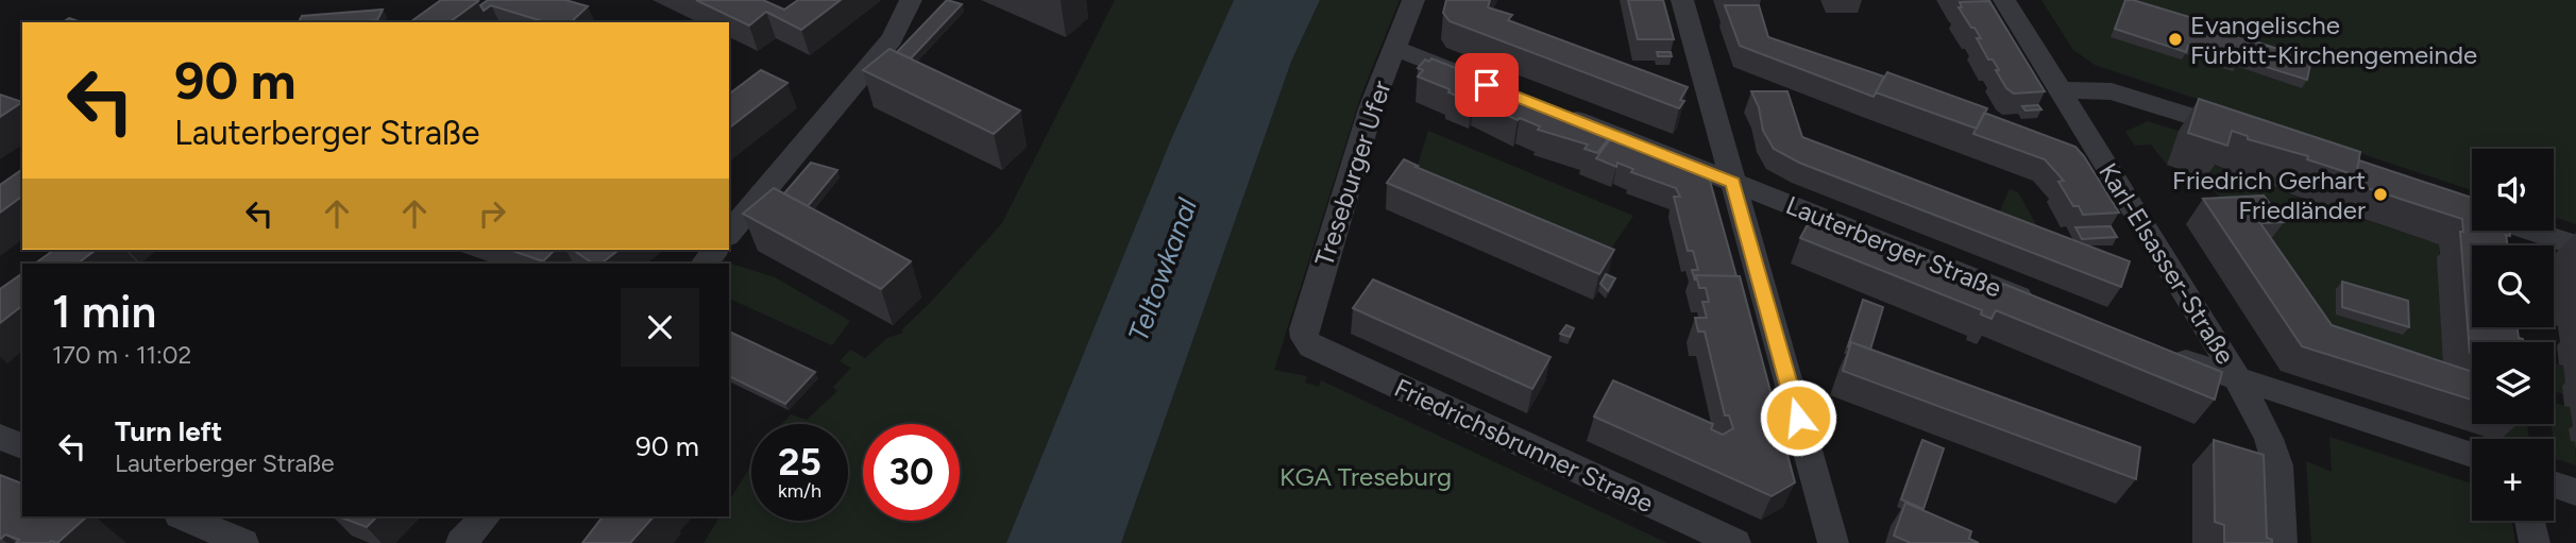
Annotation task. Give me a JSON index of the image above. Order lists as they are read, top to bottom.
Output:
{
  "streets": {
    "street": [
      "Treseburger Ufer",
      "Lauterberger Straße",
      "Karl-Elsasser-Straße",
      "Friedrichsbrunner Straße"
    ]
  },
  "crossings": [
    ["Treseburger Ufer", "Friedrichsbrunner Straße"]
  ],
  "water": ["Teltowkanal"],
  "parks": ["KGA Treseburg"],
  "places": ["Evangelische Fürbitt-Kirchengemeinde", "Friedrich Gerhart Friedländer"],
  "page": {
    "turn": ["90 m", "Lauterberger Straße"],
    "map_buttons": "+",
    "heading": ["1 min", "170 m · 11:02"],
    "list": [
      {
        "name": "Turn left",
        "note": "Lauterberger Straße",
        "value": "90 m"
      }
    ],
    "speed": "25 km/h",
    "limit": "30"
  }
}
